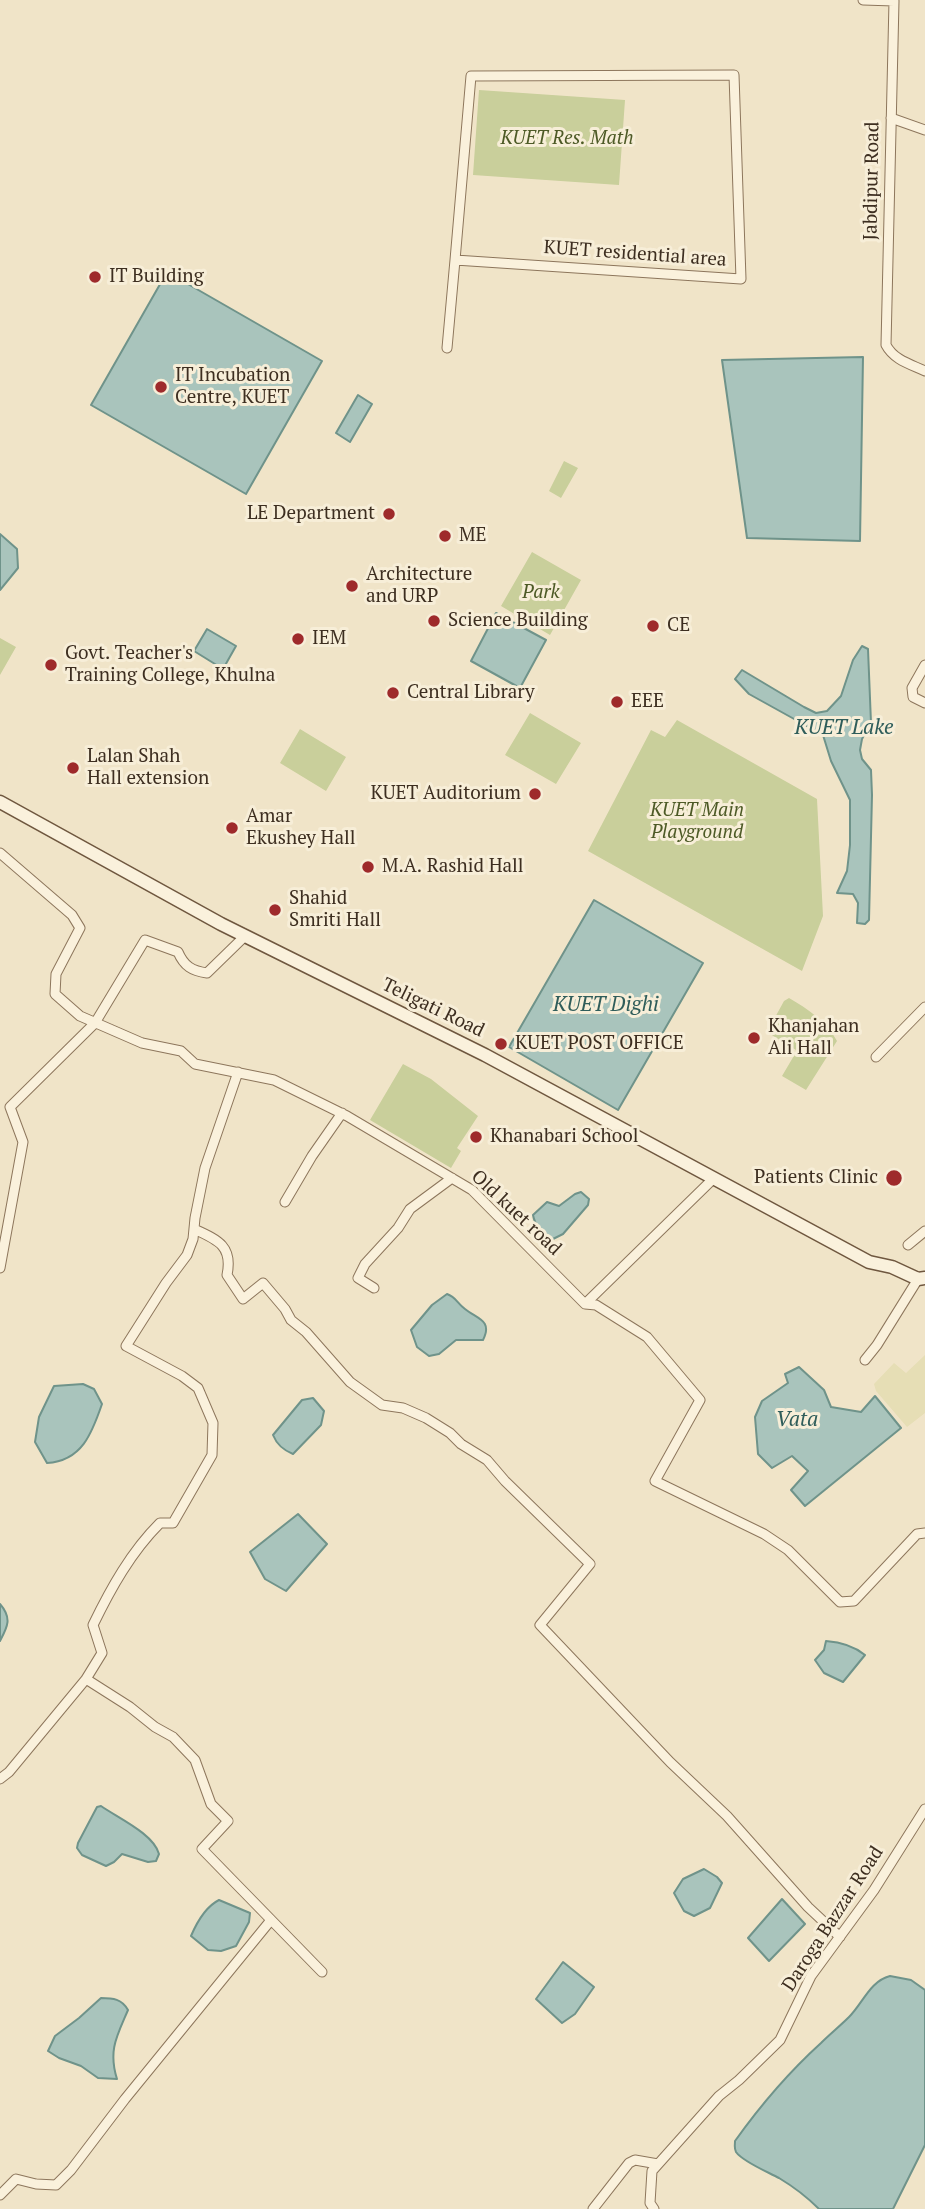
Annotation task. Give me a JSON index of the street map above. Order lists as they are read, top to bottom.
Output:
{
  "streets": {
    "main road": ["Teligati Road"],
    "street": [
      "Jabdipur Road",
      "KUET residential area",
      "Old kuet road",
      "Daroga Bazzar Road"
    ]
  },
  "water": ["KUET Lake", "KUET Dighi", "Vata"],
  "parks": ["KUET Res. Math", "Park", "KUET Main Playground"],
  "places": [
    "IT Building",
    "IT Incubation Centre, KUET",
    "LE Department",
    "ME",
    "Architecture and URP",
    "Science Building",
    "CE",
    "IEM",
    "Govt. Teacher's Training College, Khulna",
    "Central Library",
    "EEE",
    "Lalan Shah Hall extension",
    "KUET Auditorium",
    "Amar Ekushey Hall",
    "M.A. Rashid Hall",
    "Shahid Smriti Hall",
    "Khanjahan Ali Hall",
    "KUET POST OFFICE",
    "Khanabari School",
    "Patients Clinic"
  ]
}
